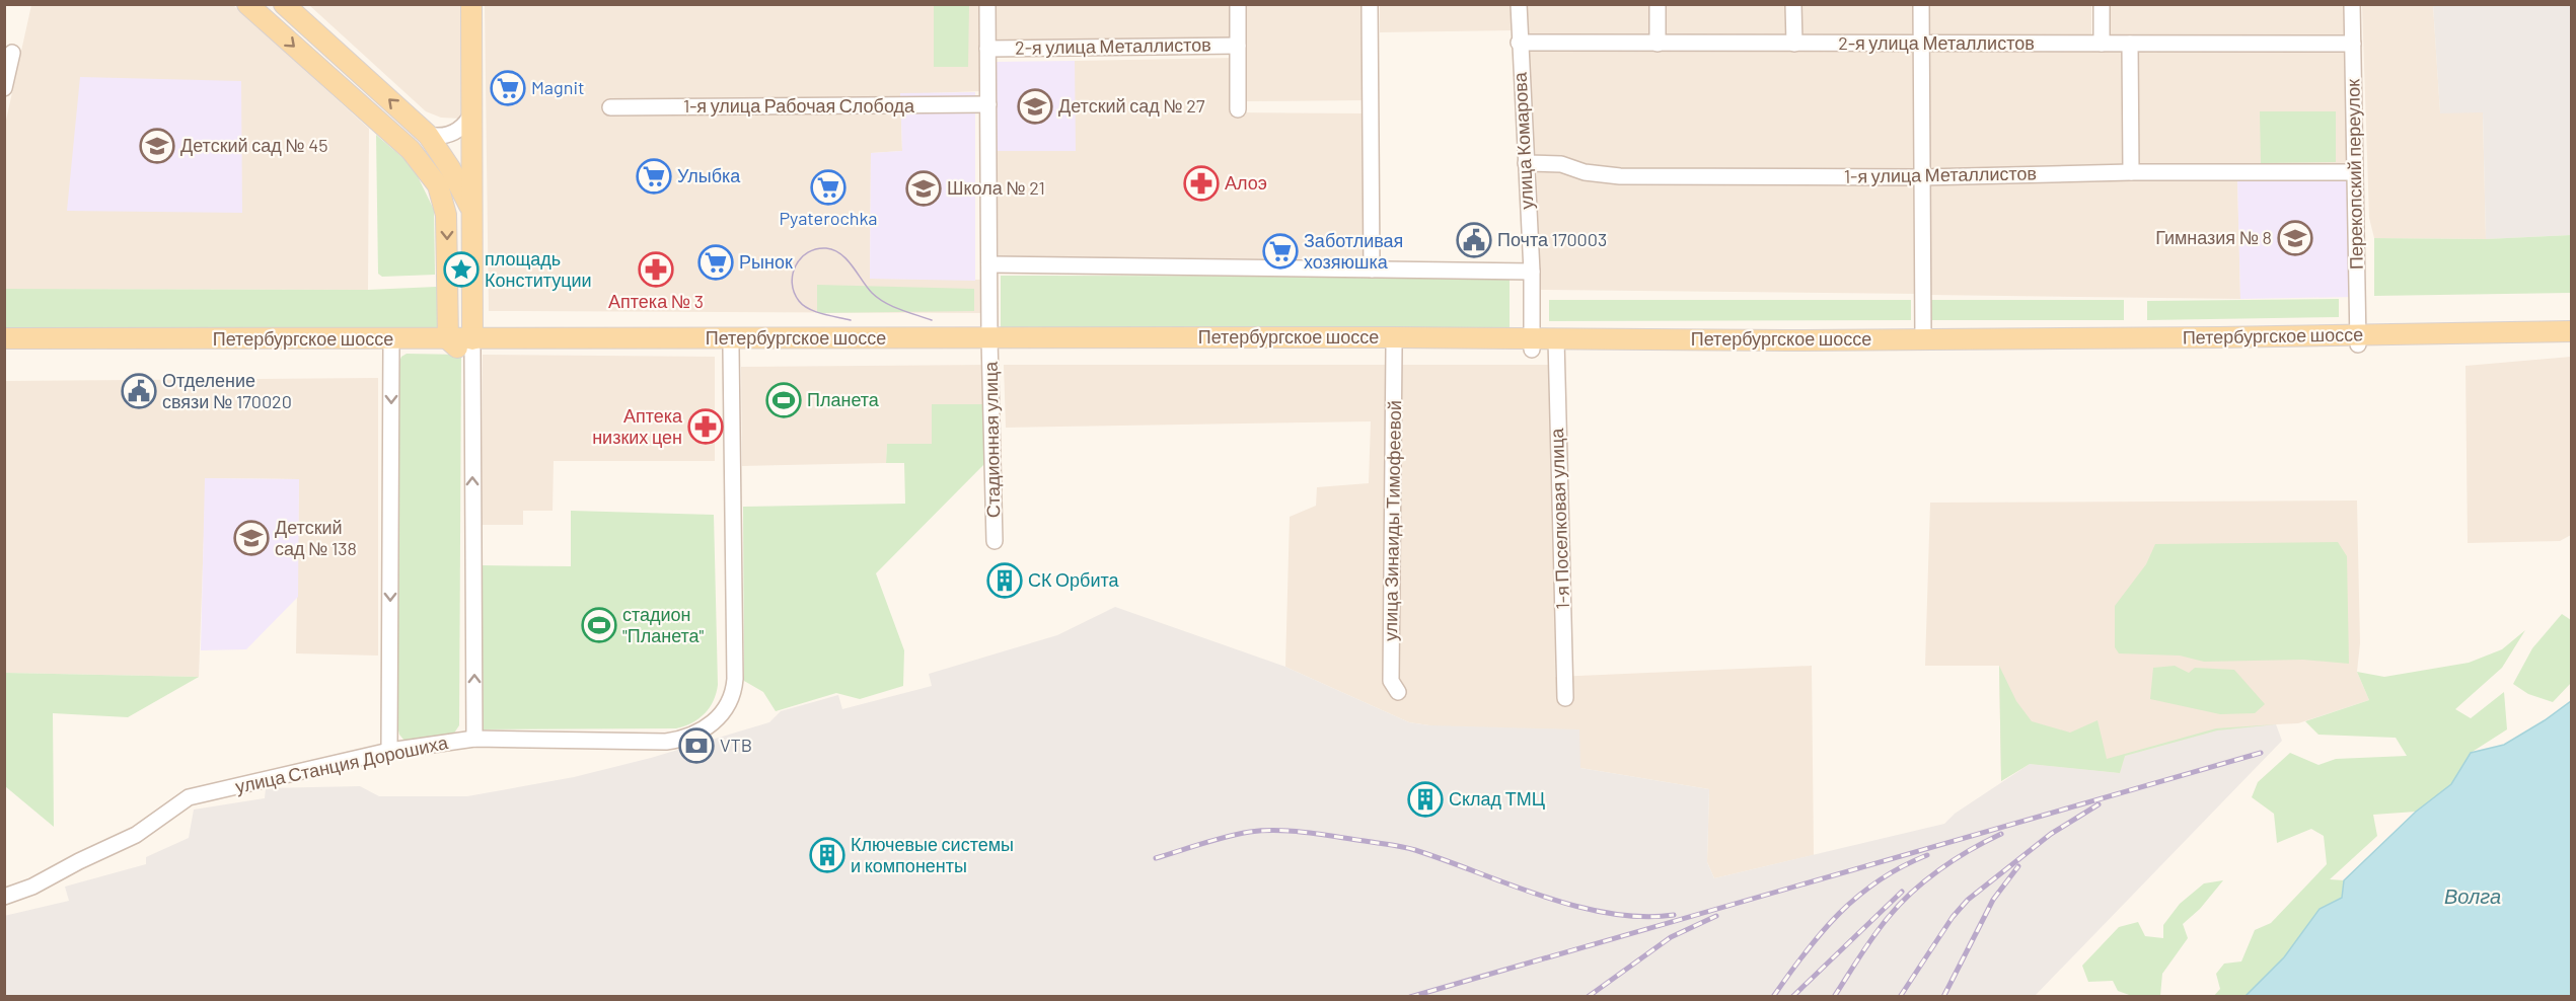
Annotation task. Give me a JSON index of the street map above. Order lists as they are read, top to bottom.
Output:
{
  "streets": {
    "main road": ["Петербургское шоссе"],
    "street": [
      "2-я улица Металлистов",
      "1-я улица Рабочая Слобода",
      "улица Комарова",
      "Перекопский переулок",
      "1-я улица Металлистов",
      "Стадионная улица",
      "1-я Поселковая улица",
      "улица Зинаиды Тимофеевой",
      "улица Станция Дорошиха"
    ]
  },
  "crossings": [
    ["2-я улица Металлистов", "улица Комарова"],
    ["2-я улица Металлистов", "Перекопский переулок"],
    ["2-я улица Металлистов", "Стадионная улица"],
    ["1-я улица Рабочая Слобода", "Стадионная улица"],
    ["улица Комарова", "1-я улица Металлистов"],
    ["улица Комарова", "Петербургское шоссе"],
    ["Перекопский переулок", "1-я улица Металлистов"],
    ["Перекопский переулок", "Петербургское шоссе"],
    ["Петербургское шоссе", "Стадионная улица"],
    ["Петербургское шоссе", "1-я Поселковая улица"],
    ["Петербургское шоссе", "улица Зинаиды Тимофеевой"],
    ["Петербургское шоссе", "улица Станция Дорошиха"]
  ],
  "water": ["Волга"],
  "places": {
    "supermarket": [
      "Magnit",
      "Улыбка",
      "Pyaterochka",
      "Заботливая хозяюшка",
      "Рынок"
    ],
    "school or university": [
      "Детский сад № 27",
      "Детский сад № 45",
      "Школа № 21",
      "Гимназия № 8",
      "Детский сад № 138"
    ],
    "pharmacy": ["Алоэ", "Аптека № 3", "Аптека низких цен"],
    "public building": ["Почта 170003", "Отделение связи № 170020"],
    "place": ["площадь Конституции"],
    "sports": ["Планета", "стадион \"Планета\""],
    "building": ["СК Орбита", "Склад ТМЦ", "Ключевые системы и компоненты"],
    "bank": ["VTB"]
  }
}
